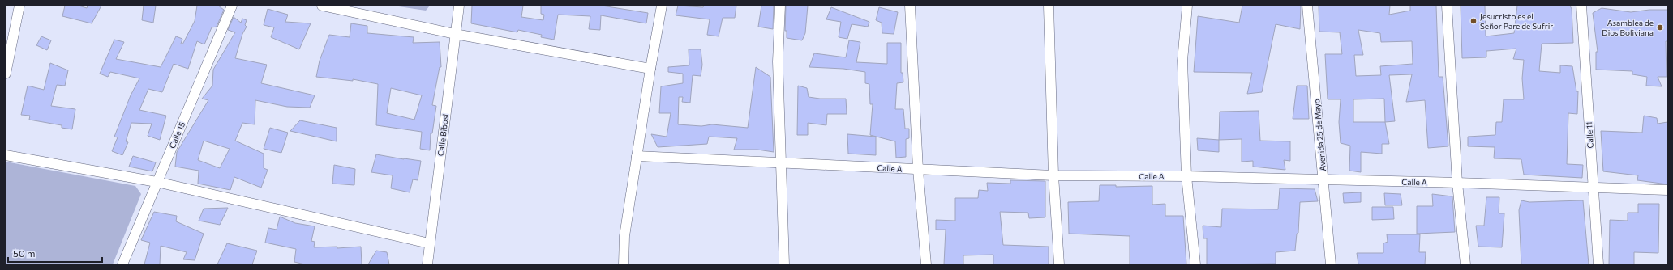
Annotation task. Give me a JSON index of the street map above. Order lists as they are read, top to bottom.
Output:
{
  "streets": {
    "street": [
      "Calle 15",
      "Calle Bibosi",
      "Avenida 25 de Mayo",
      "Calle 11",
      "Calle A"
    ]
  },
  "crossings": [
    ["Avenida 25 de Mayo", "Calle A"],
    ["Calle 11", "Calle A"]
  ],
  "places": ["Jesucristo es el Señor Pare de Sufrir", "Asamblea de Dios Boliviana"],
  "scale_bar": "50 m"
}
